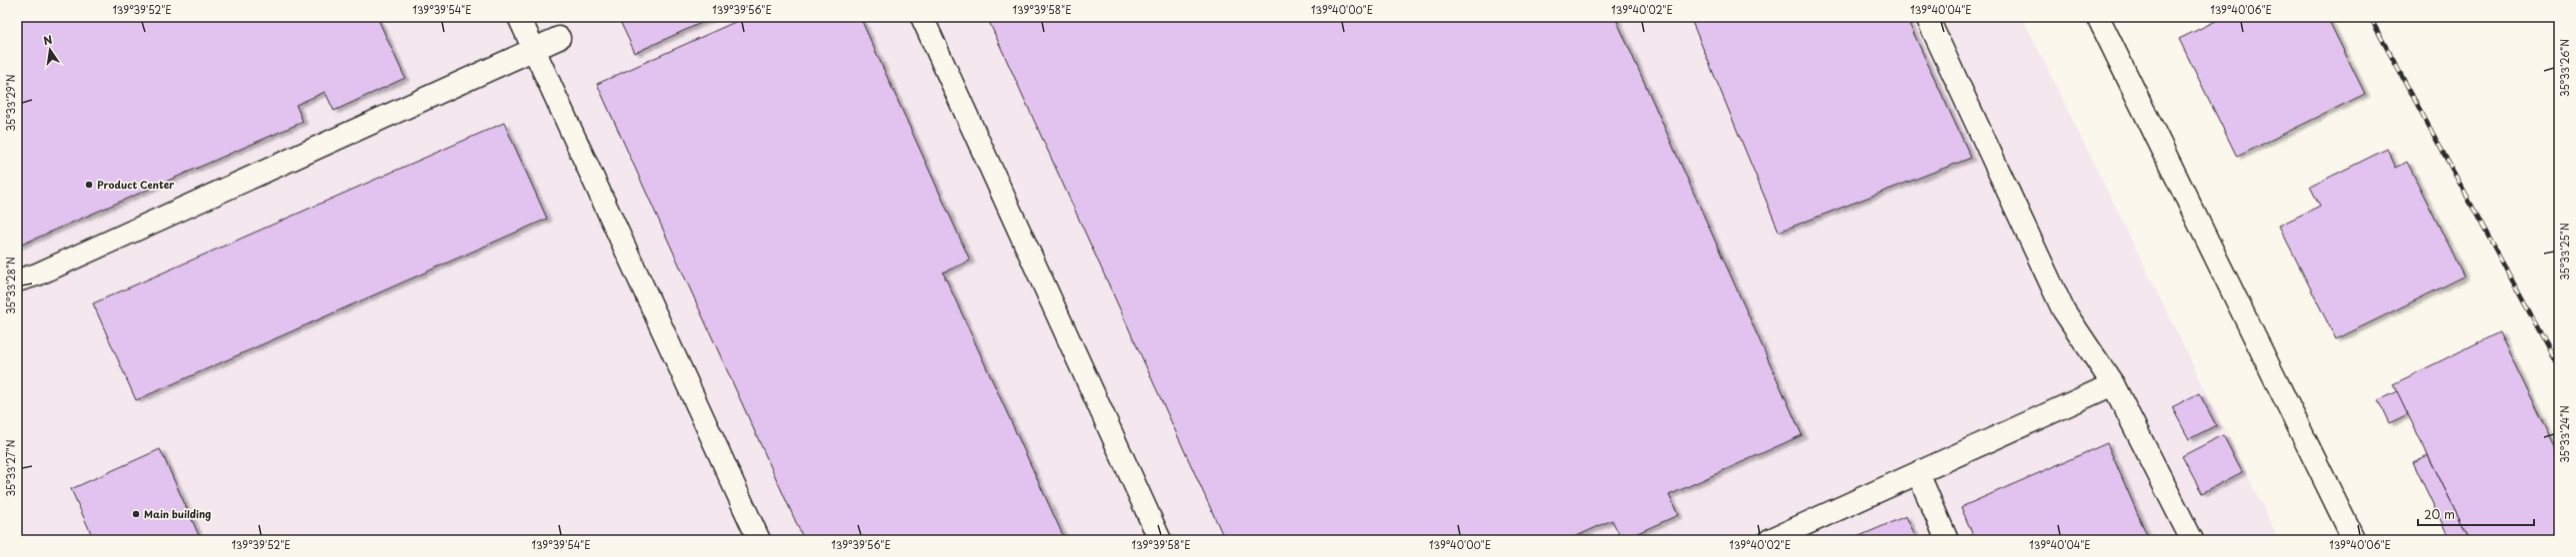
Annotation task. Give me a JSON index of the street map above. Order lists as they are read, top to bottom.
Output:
{
  "places": ["Product Center", "Main building"],
  "scale_bar": "20 m",
  "north": "top",
  "coordinates": [
    "139°39'52\"E",
    "139°39'54\"E",
    "139°39'56\"E",
    "139°39'58\"E",
    "139°40'00\"E",
    "139°40'02\"E",
    "139°40'04\"E",
    "139°40'06\"E",
    "35°33'26\"N",
    "35°33'29\"N",
    "35°33'25\"N",
    "35°33'28\"N",
    "35°33'24\"N",
    "35°33'27\"N"
  ]
}
